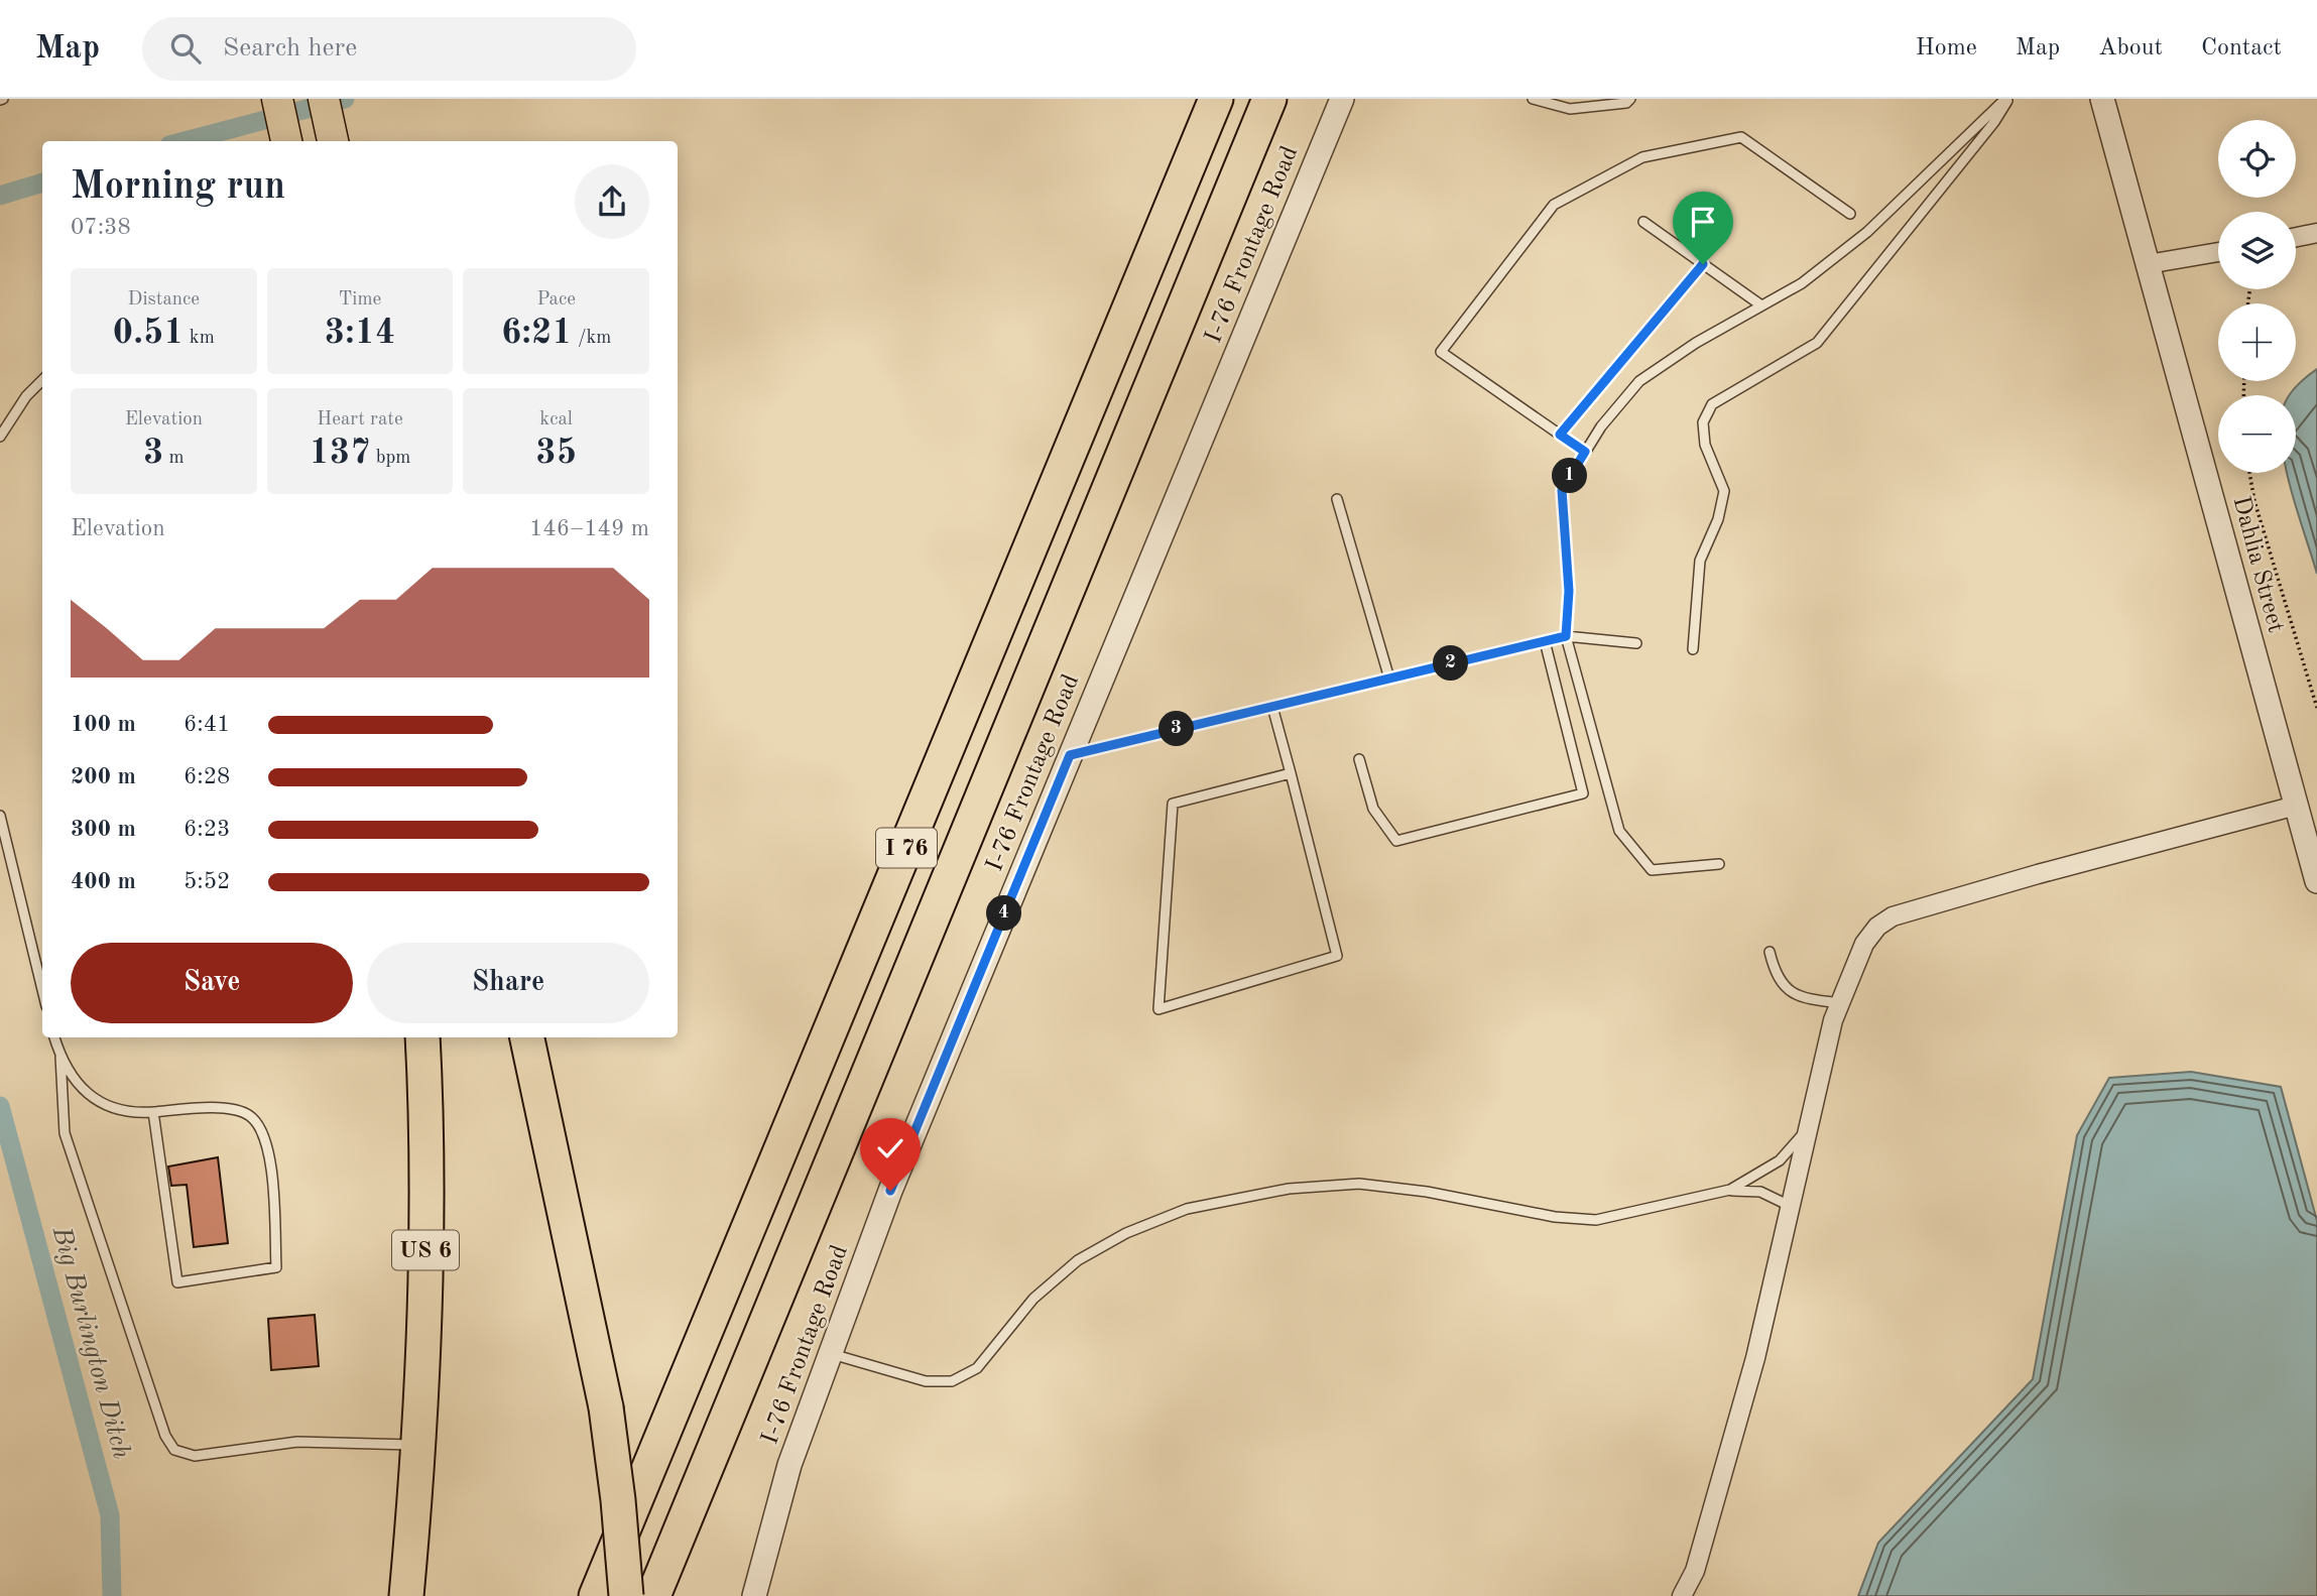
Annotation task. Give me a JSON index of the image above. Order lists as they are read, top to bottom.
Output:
{
  "streets": {
    "highway": ["I 76", "US 6"],
    "street": ["I-76 Frontage Road", "Dahlia Street"]
  },
  "water": ["Big Burlington Ditch"],
  "page": {
    "header": "Map",
    "search": "Search here",
    "nav": [
      "Home",
      "Map",
      "About",
      "Contact"
    ],
    "map_buttons": ["+", "−"],
    "heading": ["Morning run", "07:38"],
    "stats": [
      ["Distance", "0.51 km"],
      ["Time", "3:14"],
      ["Pace", "6:21 /km"],
      ["Elevation", "3 m"],
      ["Heart rate", "137 bpm"],
      ["kcal", "35"]
    ],
    "pins": [
      "1",
      "2",
      "3",
      "4"
    ],
    "chart": ["Elevation", "146–149 m"],
    "list": [
      {
        "name": "100 m",
        "note": "6:41"
      },
      {
        "name": "200 m",
        "note": "6:28"
      },
      {
        "name": "300 m",
        "note": "6:23"
      },
      {
        "name": "400 m",
        "note": "5:52"
      }
    ],
    "buttons": ["Save", "Share"]
  }
}
